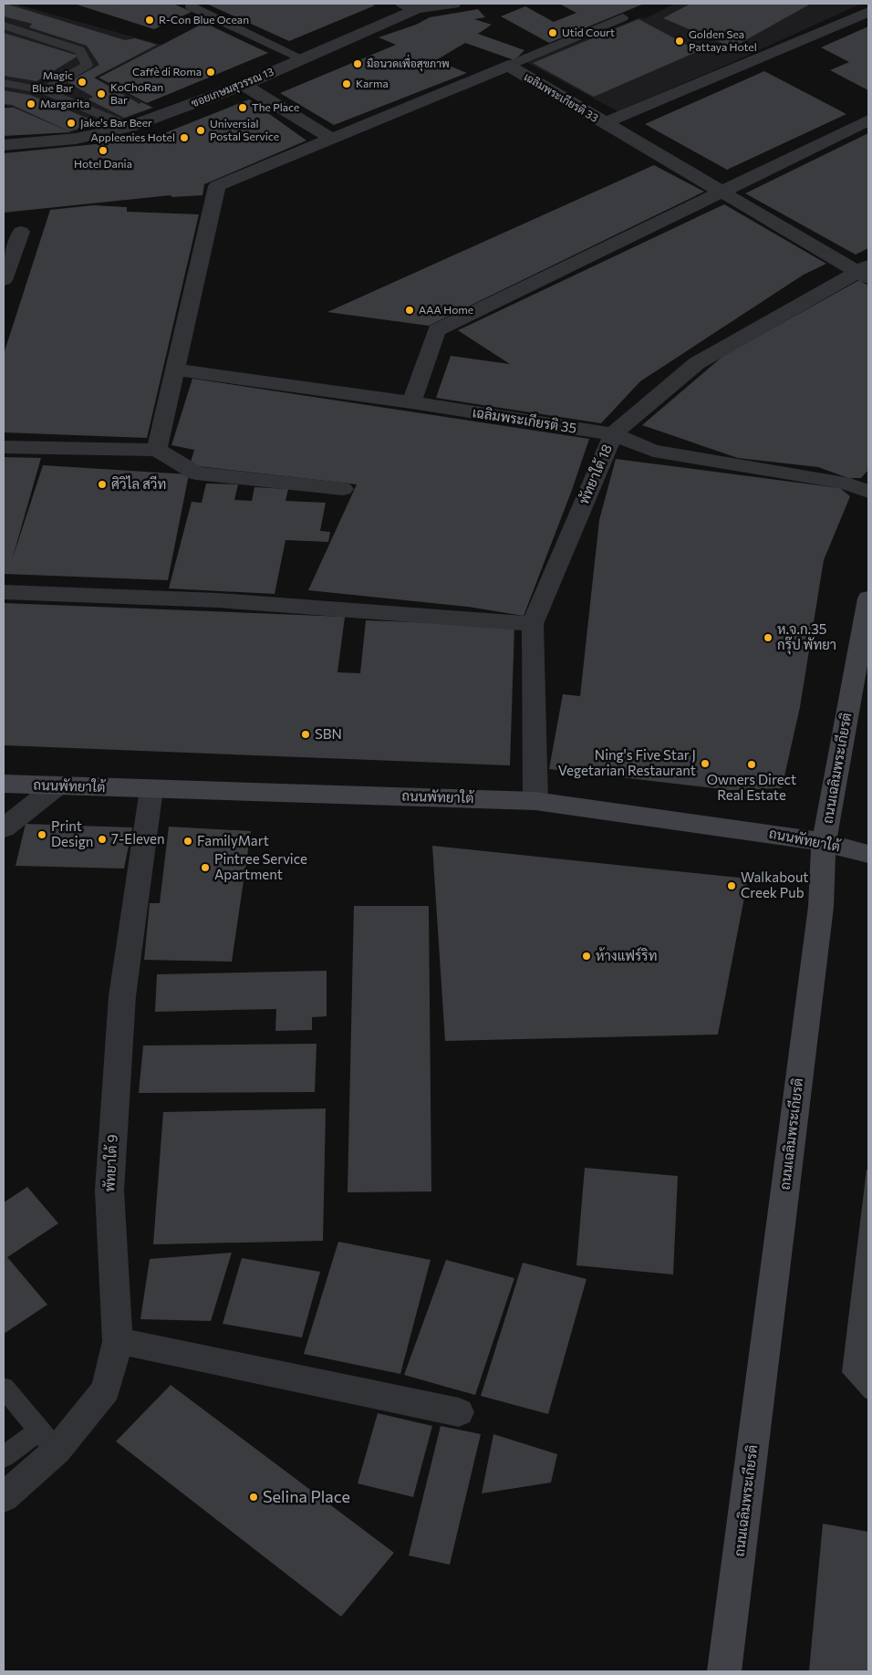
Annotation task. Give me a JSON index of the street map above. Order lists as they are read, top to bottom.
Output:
{
  "streets": {
    "main road": ["ถนนเฉลิมพระเกียรติ", "ถนนพัทยาใต้"],
    "street": [
      "ซอยเกษมสุวรรณ 13",
      "เฉลิมพระเกียรติ 33",
      "เฉลิมพระเกียรติ 35",
      "พัทยาใต้ 18",
      "พัทยาใต้ 9"
    ]
  },
  "crossings": [
    ["เฉลิมพระเกียรติ 33", "เฉลิมพระเกียรติ 35"],
    ["เฉลิมพระเกียรติ 33", "พัทยาใต้ 18"],
    ["เฉลิมพระเกียรติ 35", "พัทยาใต้ 18"],
    ["พัทยาใต้ 18", "ถนนพัทยาใต้"],
    ["ถนนเฉลิมพระเกียรติ", "ถนนพัทยาใต้"],
    ["ถนนพัทยาใต้", "พัทยาใต้ 9"]
  ],
  "places": [
    "R-Con Blue Ocean",
    "Utid Court",
    "Golden Sea Pattaya Hotel",
    "มือนวดเพื่อสุขภาพ",
    "Caffè di Roma",
    "Magic Blue Bar",
    "Karma",
    "KoChoRan Bar",
    "Margarita",
    "The Place",
    "Jake's Bar Beer",
    "Universial Postal Service",
    "Appleenies Hotel",
    "Hotel Dania",
    "AAA Home",
    "ศิวิไล สวีท",
    "ห.จ.ก.35 กรุ๊ป พัทยา",
    "SBN",
    "Ning's Five Star J Vegetarian Restaurant",
    "Owners Direct Real Estate",
    "Print Design",
    "7-Eleven",
    "FamilyMart",
    "Pintree Service Apartment",
    "Walkabout Creek Pub",
    "ห้างแฟร์ริท",
    "Selina Place"
  ]
}
